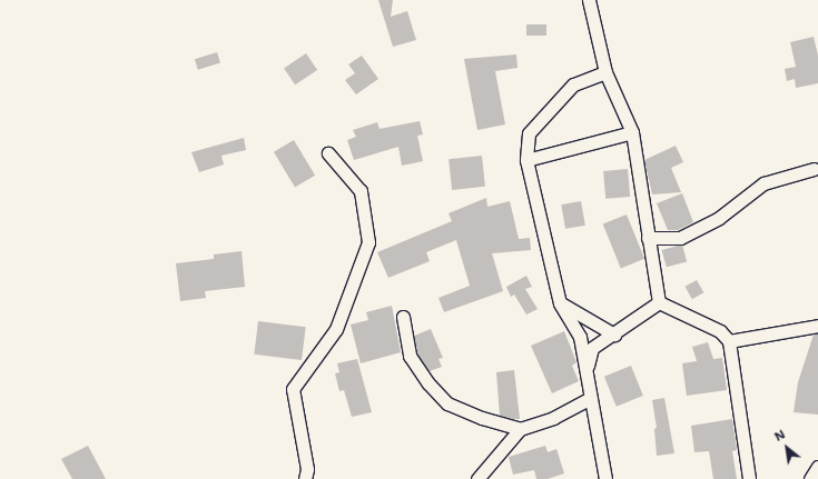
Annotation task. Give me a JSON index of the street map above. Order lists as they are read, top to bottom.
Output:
{
  "north": "top left"
}
